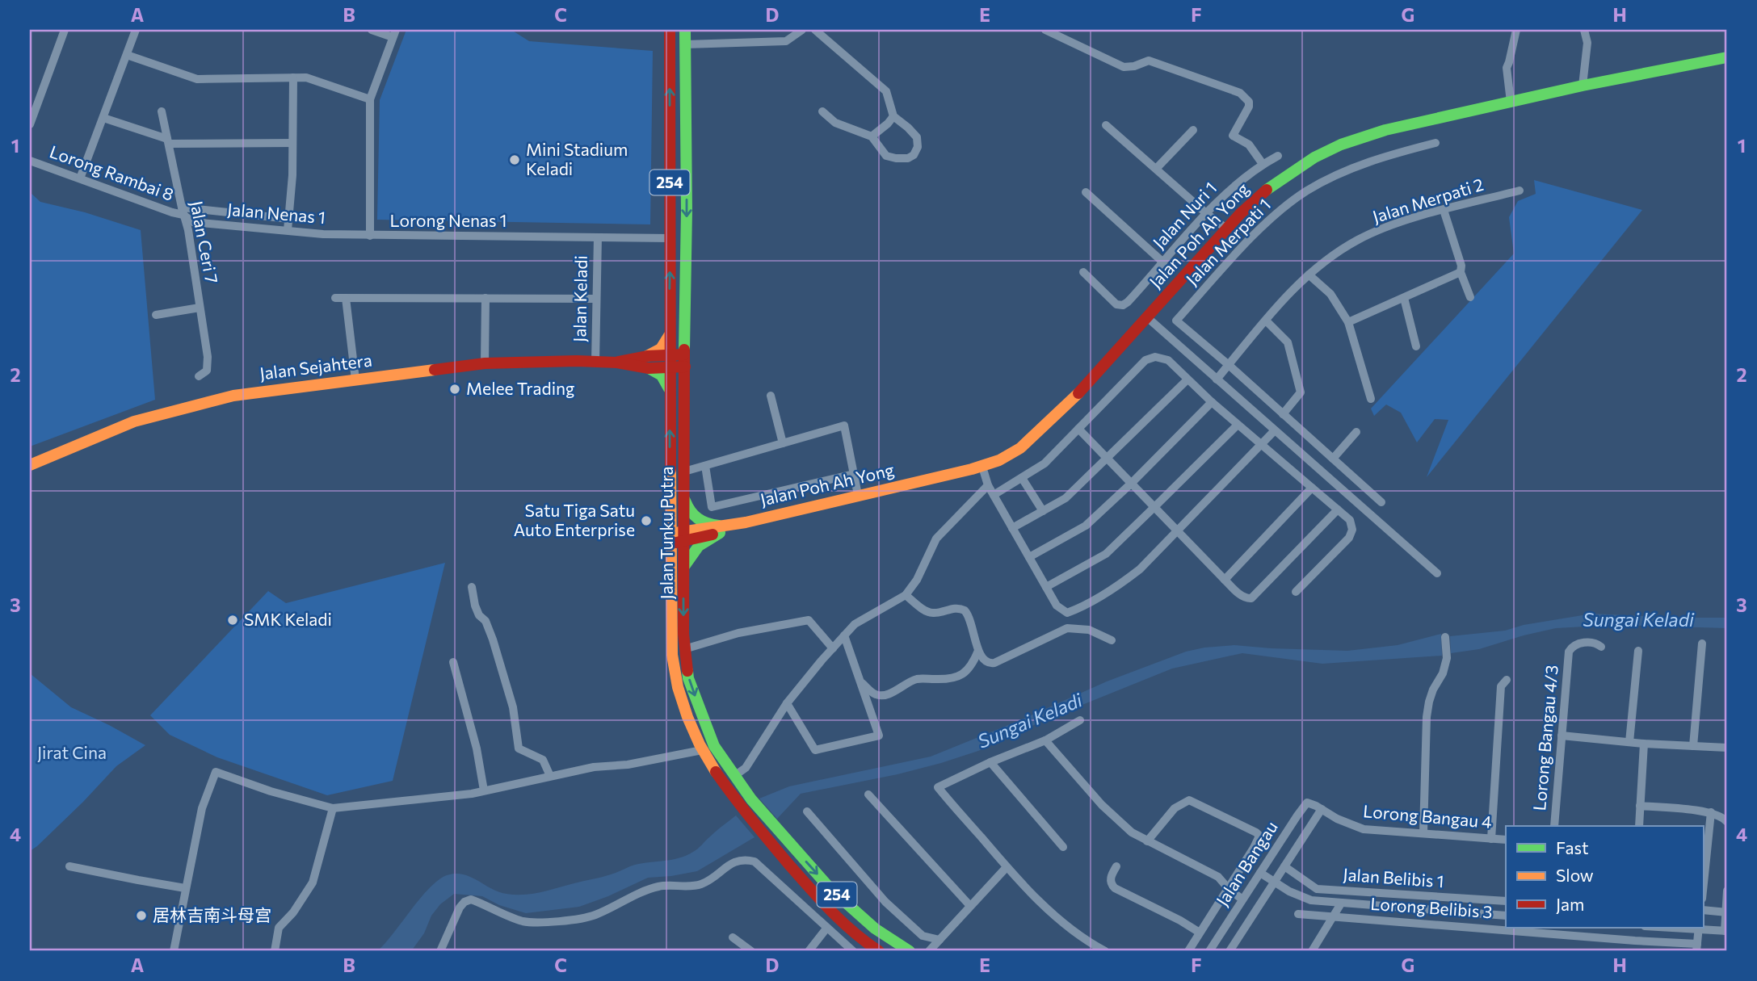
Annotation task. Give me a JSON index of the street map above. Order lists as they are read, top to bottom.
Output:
{
  "streets": {
    "main road": [
      "254",
      "Jalan Poh Ah Yong",
      "Jalan Sejahtera",
      "Jalan Tunku Putra"
    ],
    "street": [
      "Lorong Rambai 8",
      "Jalan Merpati 2",
      "Jalan Nenas 1",
      "Jalan Nuri 1",
      "Lorong Nenas 1",
      "Jalan Ceri 7",
      "Jalan Merpati 1",
      "Jalan Keladi",
      "Lorong Bangau 4/3",
      "Lorong Bangau 4",
      "Jalan Bangau",
      "Jalan Belibis 1",
      "Lorong Belibis 3"
    ]
  },
  "crossings": [
    ["Lorong Rambai 8", "Jalan Nenas 1"],
    ["Lorong Rambai 8", "Jalan Ceri 7"],
    ["Jalan Merpati 2", "Jalan Merpati 1"],
    ["Jalan Nenas 1", "Lorong Nenas 1"],
    ["Jalan Nenas 1", "Jalan Ceri 7"],
    ["Lorong Nenas 1", "Jalan Keladi"],
    ["Lorong Nenas 1", "Jalan Tunku Putra"],
    ["Jalan Poh Ah Yong", "Jalan Tunku Putra"],
    ["Jalan Keladi", "Jalan Sejahtera"],
    ["Jalan Sejahtera", "Jalan Tunku Putra"],
    ["Lorong Bangau 4", "Jalan Bangau"]
  ],
  "water": ["Sungai Keladi"],
  "parks": ["Jirat Cina"],
  "places": [
    "Mini Stadium Keladi",
    "Melee Trading",
    "Satu Tiga Satu Auto Enterprise",
    "SMK Keladi",
    "居林吉南斗母宫"
  ],
  "legend": ["Fast", "Slow", "Jam"],
  "grid": {
    "columns": [
      "A",
      "B",
      "C",
      "D",
      "E",
      "F",
      "G",
      "H"
    ],
    "rows": [
      "1",
      "2",
      "3",
      "4"
    ]
  }
}
